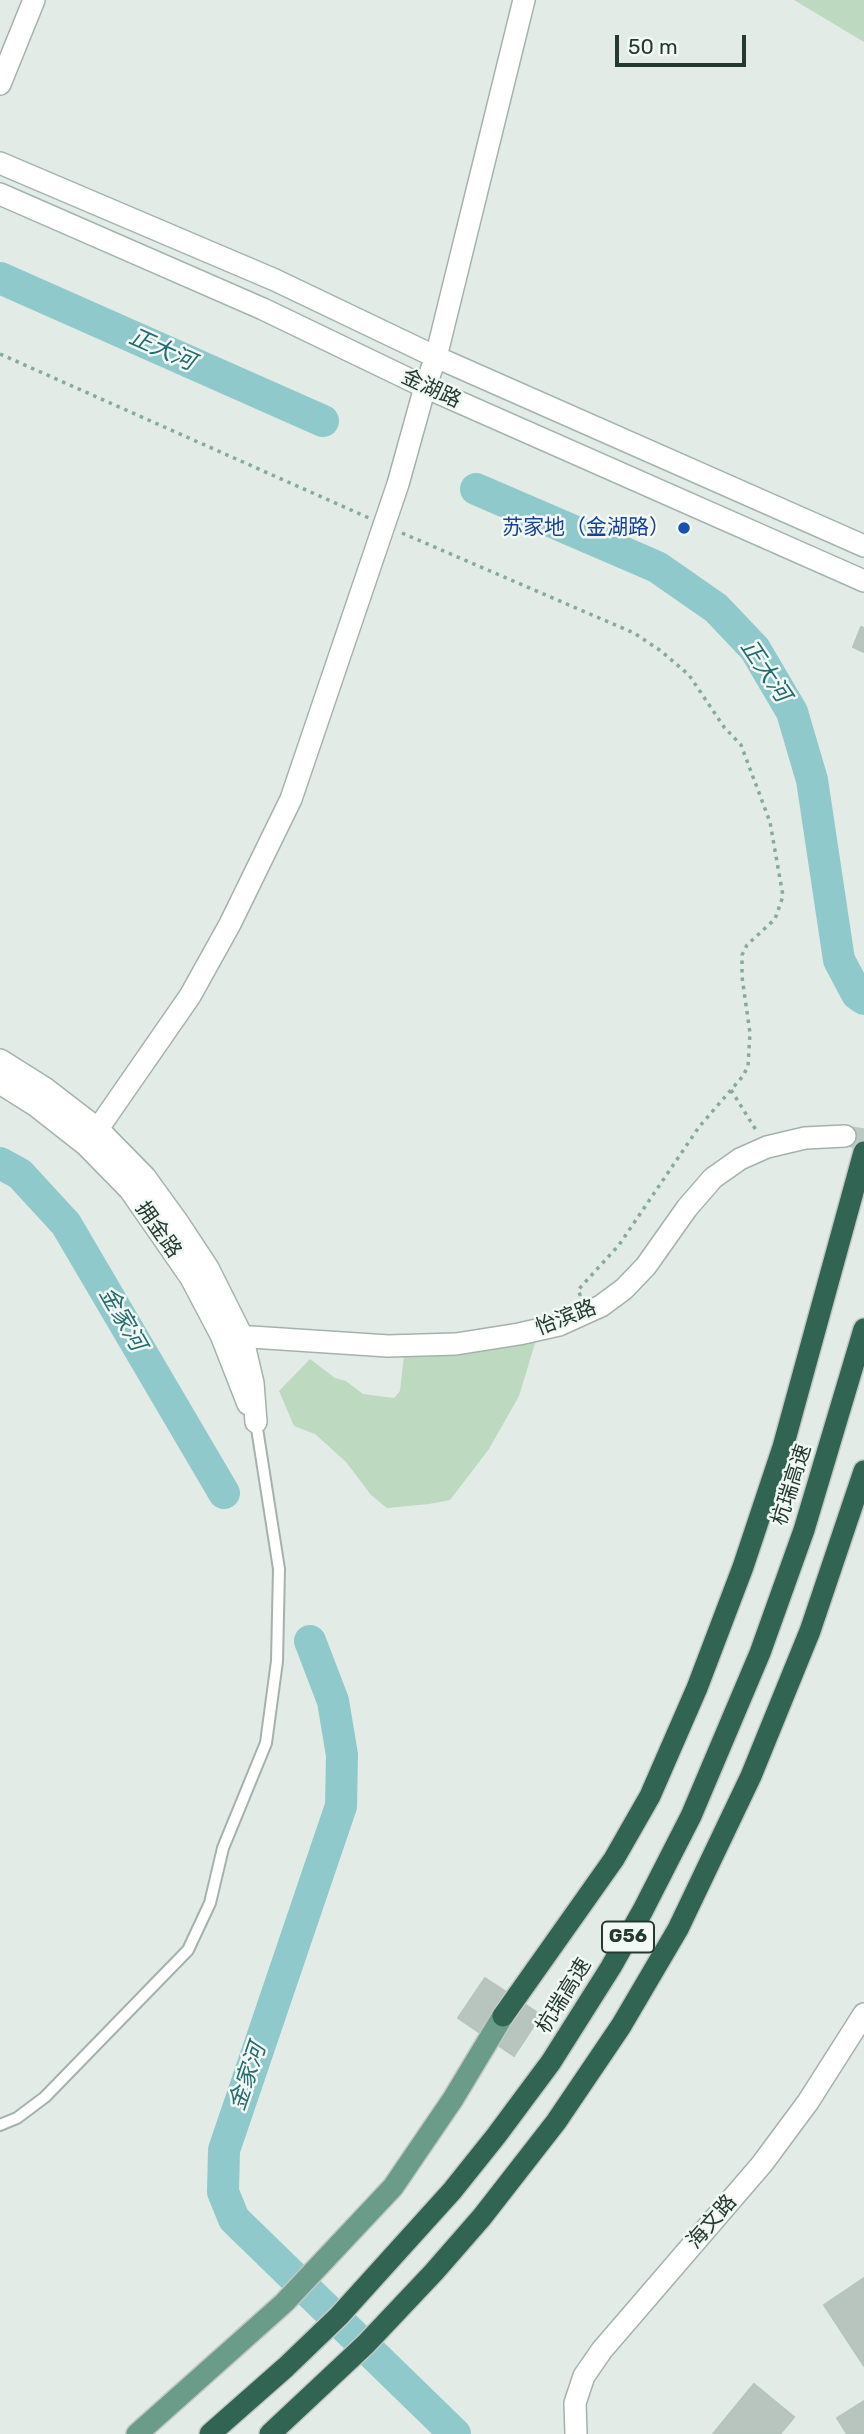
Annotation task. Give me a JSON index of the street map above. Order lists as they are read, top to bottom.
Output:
{
  "streets": {
    "highway": ["杭瑞高速", "G56"],
    "street": ["金湖路", "怡滨路", "海文路"]
  },
  "water": ["正大河", "金家河"],
  "places": ["苏家地（金湖路）"],
  "scale_bar": "50 m"
}
